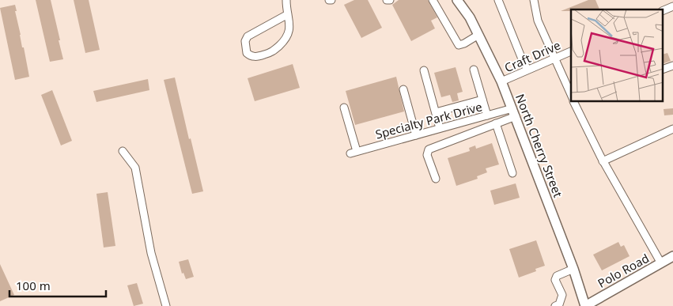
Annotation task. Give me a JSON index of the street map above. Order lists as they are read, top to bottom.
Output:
{
  "streets": {
    "main road": ["North Cherry Street", "Polo Road"],
    "street": ["Craft Drive", "Specialty Park Drive"]
  },
  "crossings": [
    ["Craft Drive", "North Cherry Street"],
    ["Specialty Park Drive", "North Cherry Street"],
    ["North Cherry Street", "Polo Road"]
  ],
  "scale_bar": "100 m"
}
